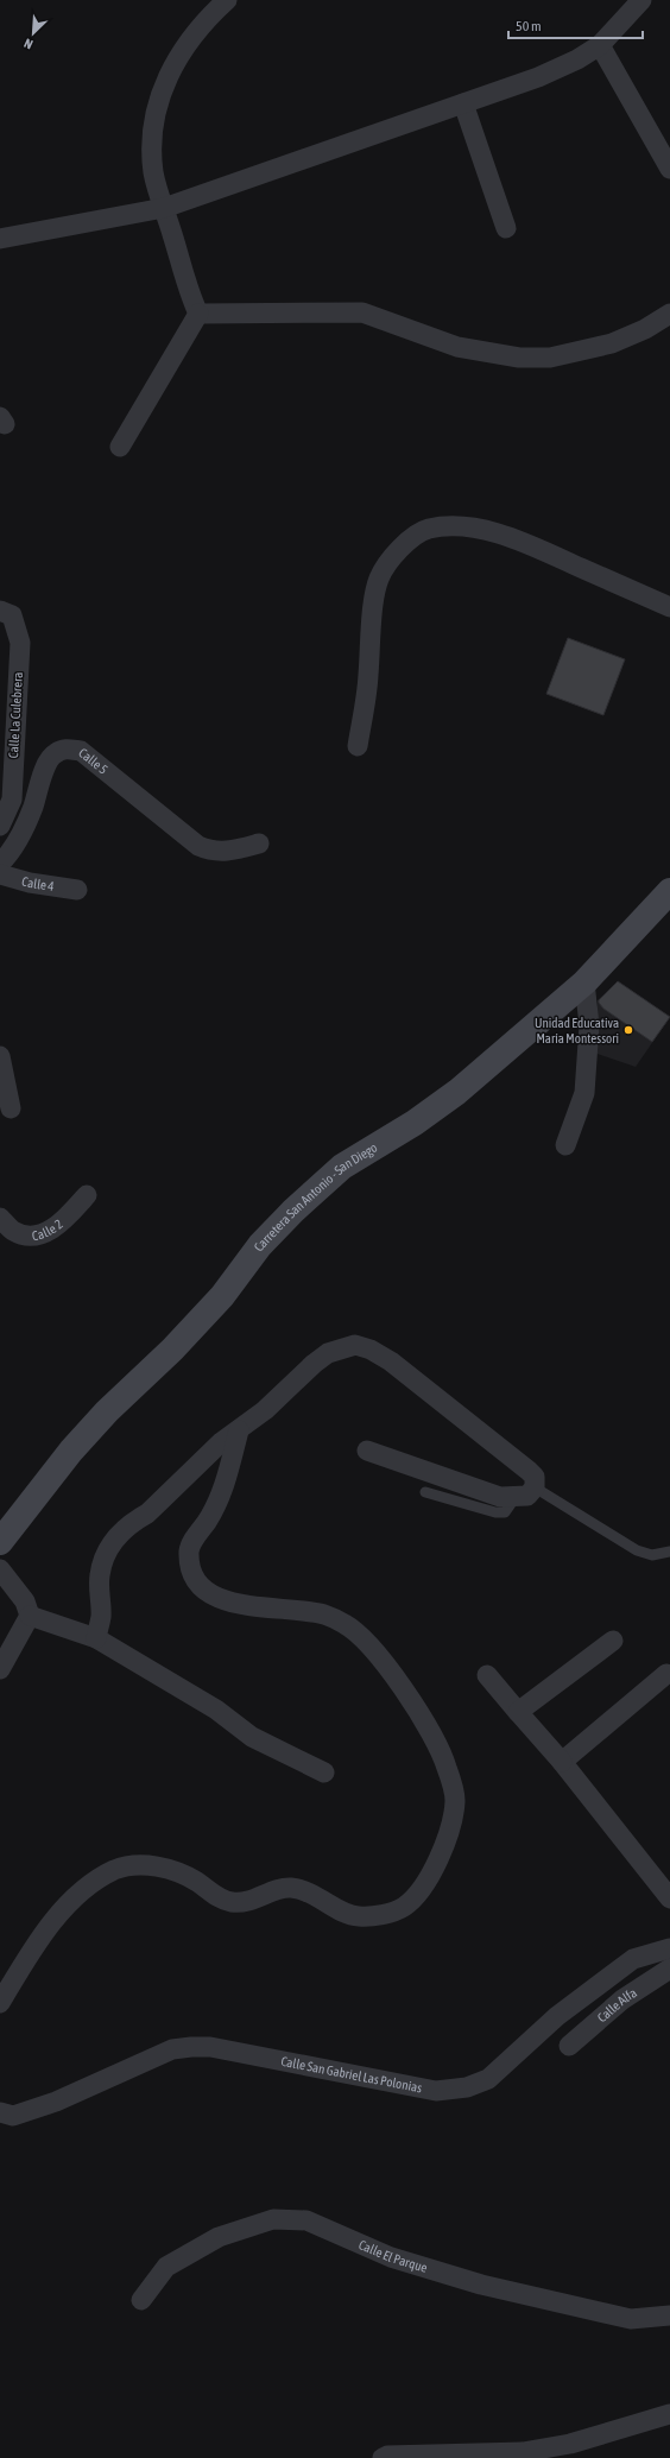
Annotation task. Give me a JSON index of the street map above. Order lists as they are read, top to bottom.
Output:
{
  "streets": {
    "street": [
      "Calle La Culebrera",
      "Calle 5",
      "Calle 4",
      "Carretera San Antonio - San Diego",
      "Calle 2",
      "Calle Alfa",
      "Calle San Gabriel Las Polonias",
      "Calle El Parque"
    ]
  },
  "places": ["Unidad Educativa María Montessori"],
  "scale_bar": "50 m",
  "north": "bottom left"
}
